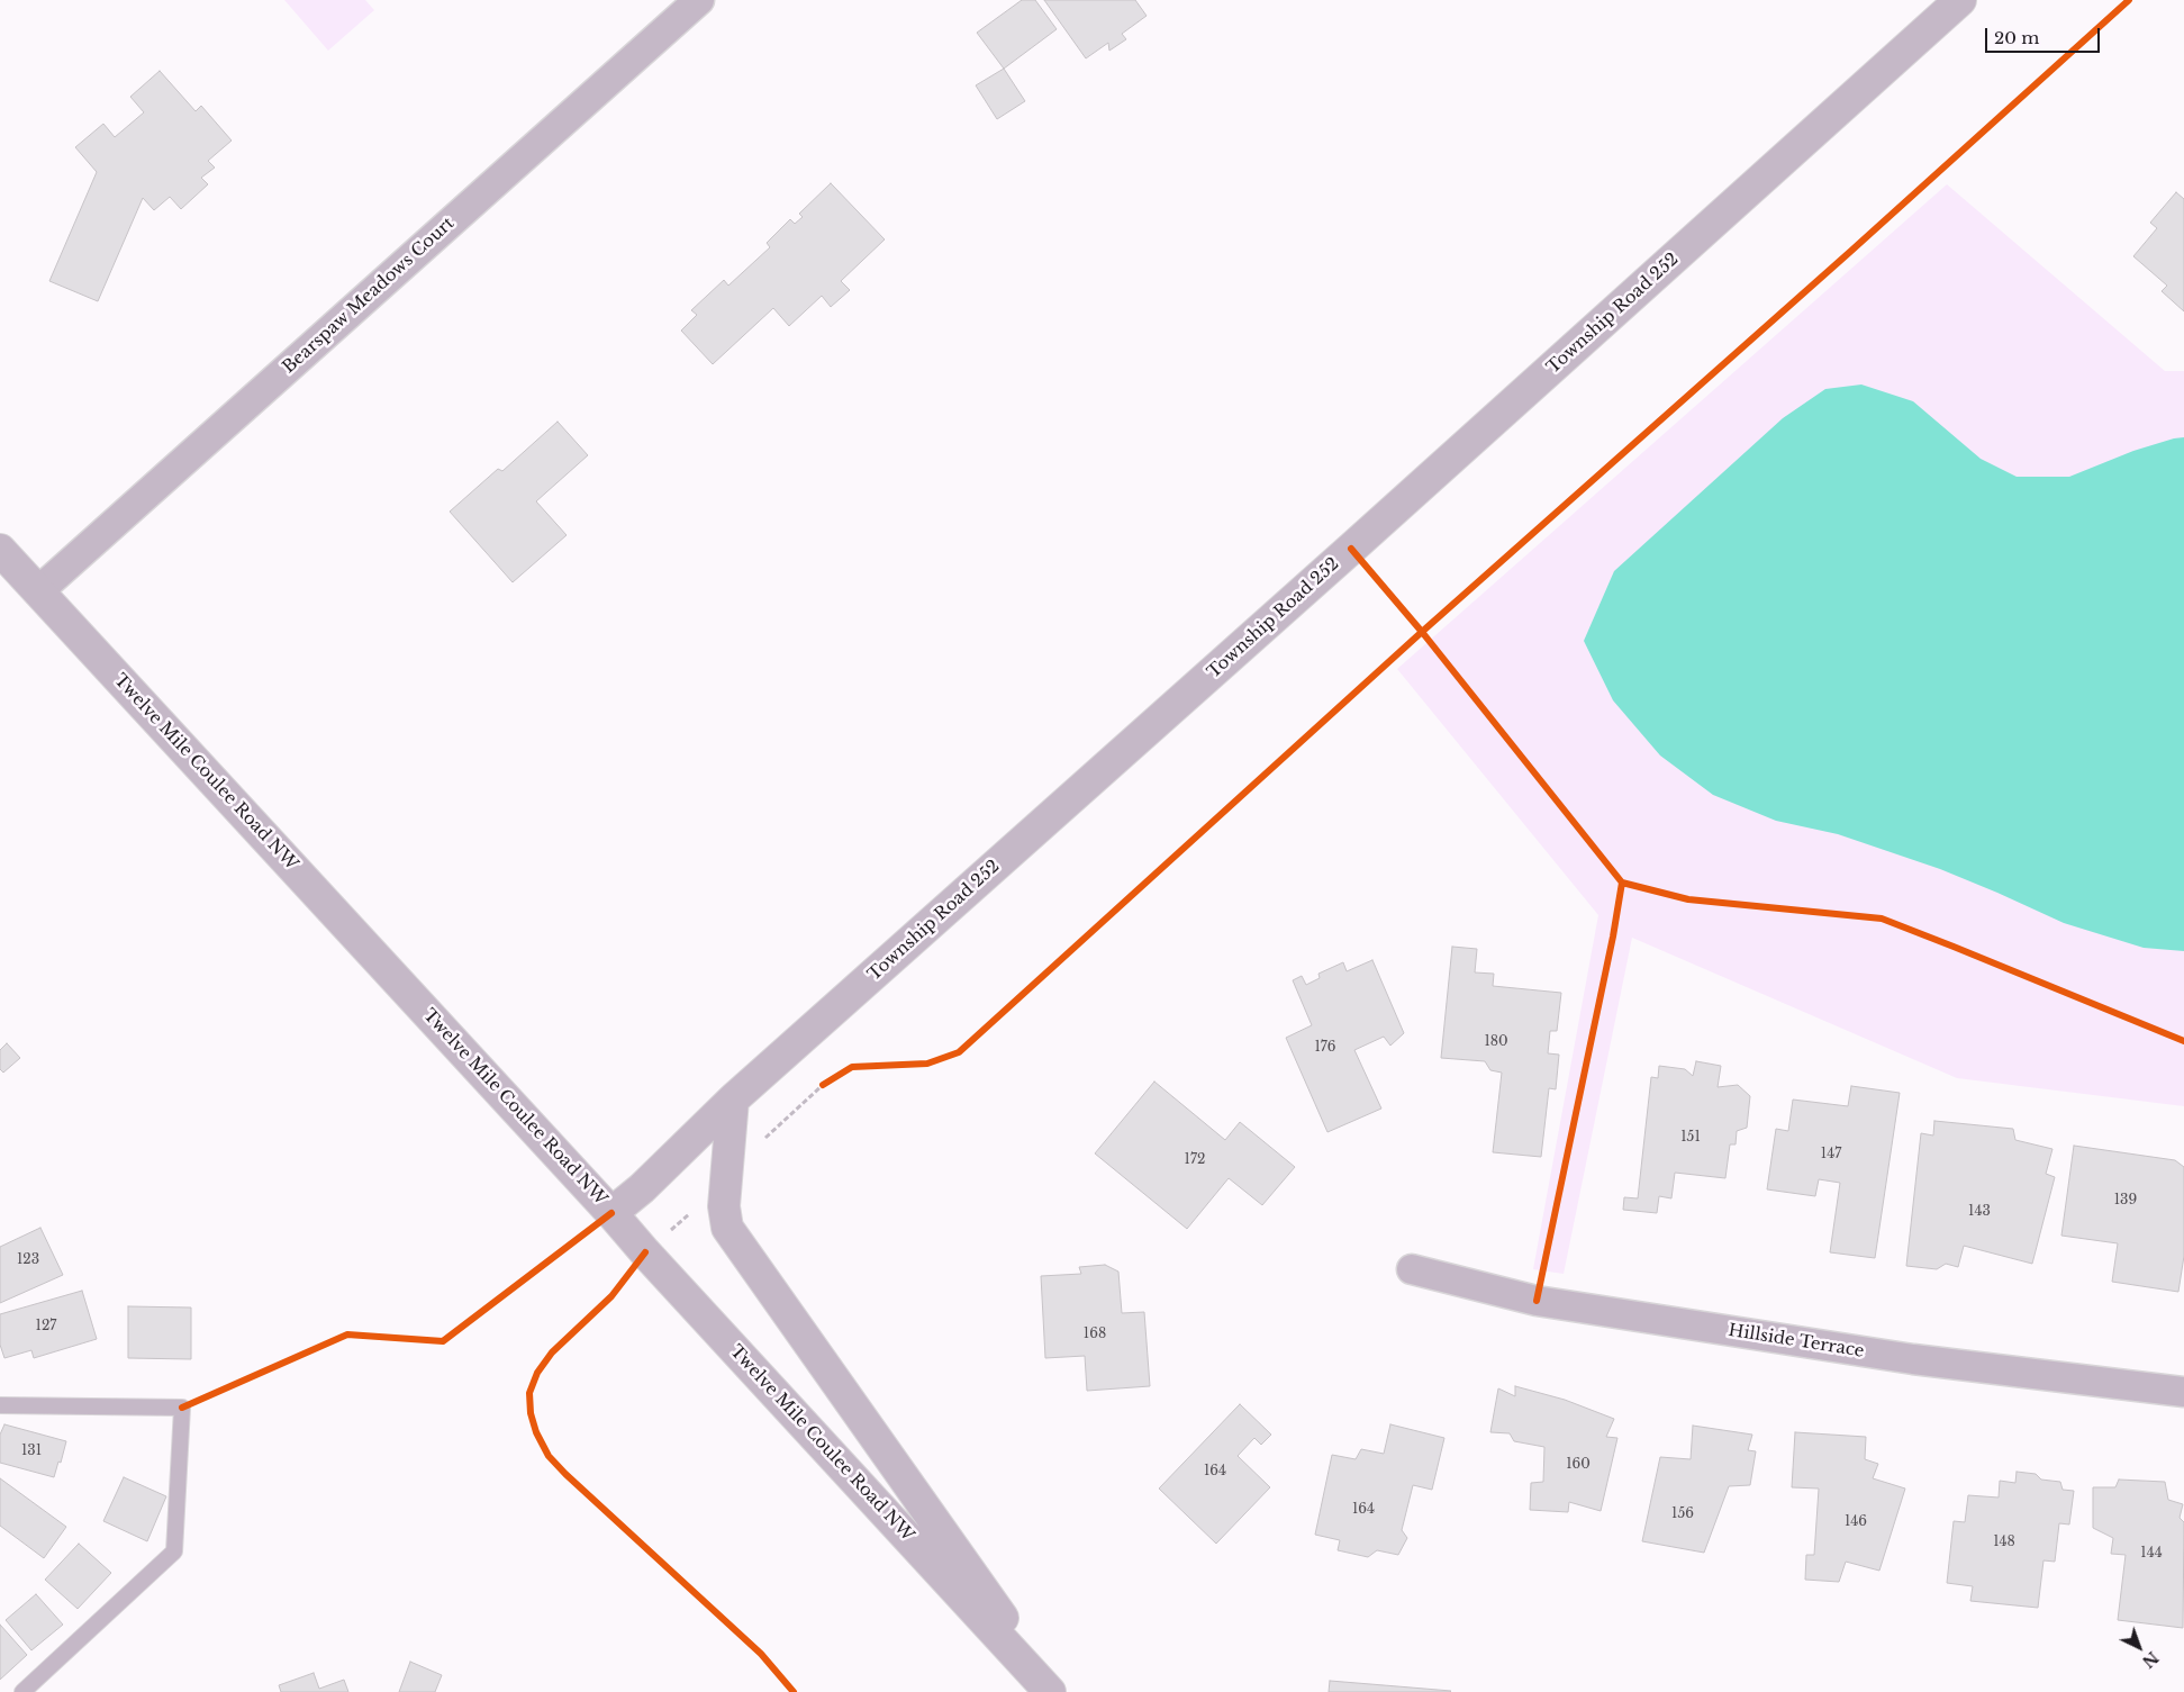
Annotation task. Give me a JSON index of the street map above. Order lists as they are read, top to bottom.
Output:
{
  "streets": {
    "street": [
      "Bearspaw Meadows Court",
      "Township Road 252",
      "Twelve Mile Coulee Road NW",
      "Hillside Terrace"
    ]
  },
  "crossings": [
    ["Bearspaw Meadows Court", "Twelve Mile Coulee Road NW"],
    ["Township Road 252", "Twelve Mile Coulee Road NW"]
  ],
  "house_numbers": [
    "180",
    "176",
    "151",
    "147",
    "172",
    "139",
    "143",
    "123",
    "127",
    "168",
    "131",
    "160",
    "164",
    "164",
    "156",
    "146",
    "148",
    "144"
  ],
  "scale_bar": "20 m",
  "north": "bottom right"
}
